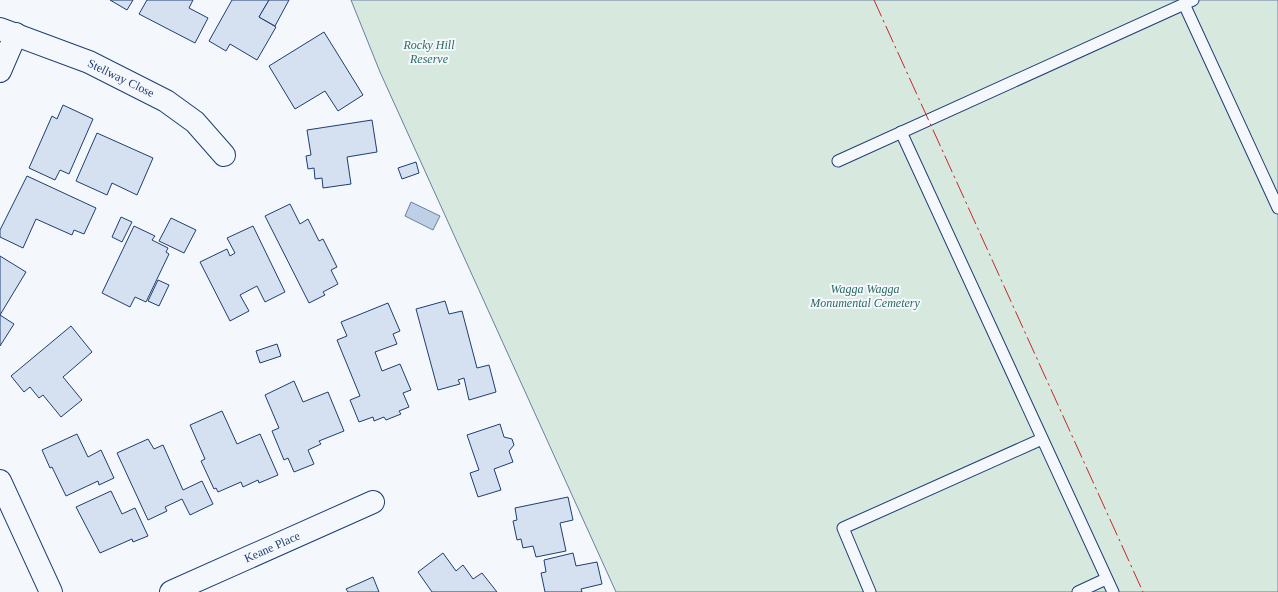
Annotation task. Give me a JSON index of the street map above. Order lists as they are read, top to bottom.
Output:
{
  "streets": {
    "street": ["Stellway Close", "Keane Place"]
  },
  "parks": ["Rocky Hill Reserve", "Wagga Wagga Monumental Cemetery"]
}
